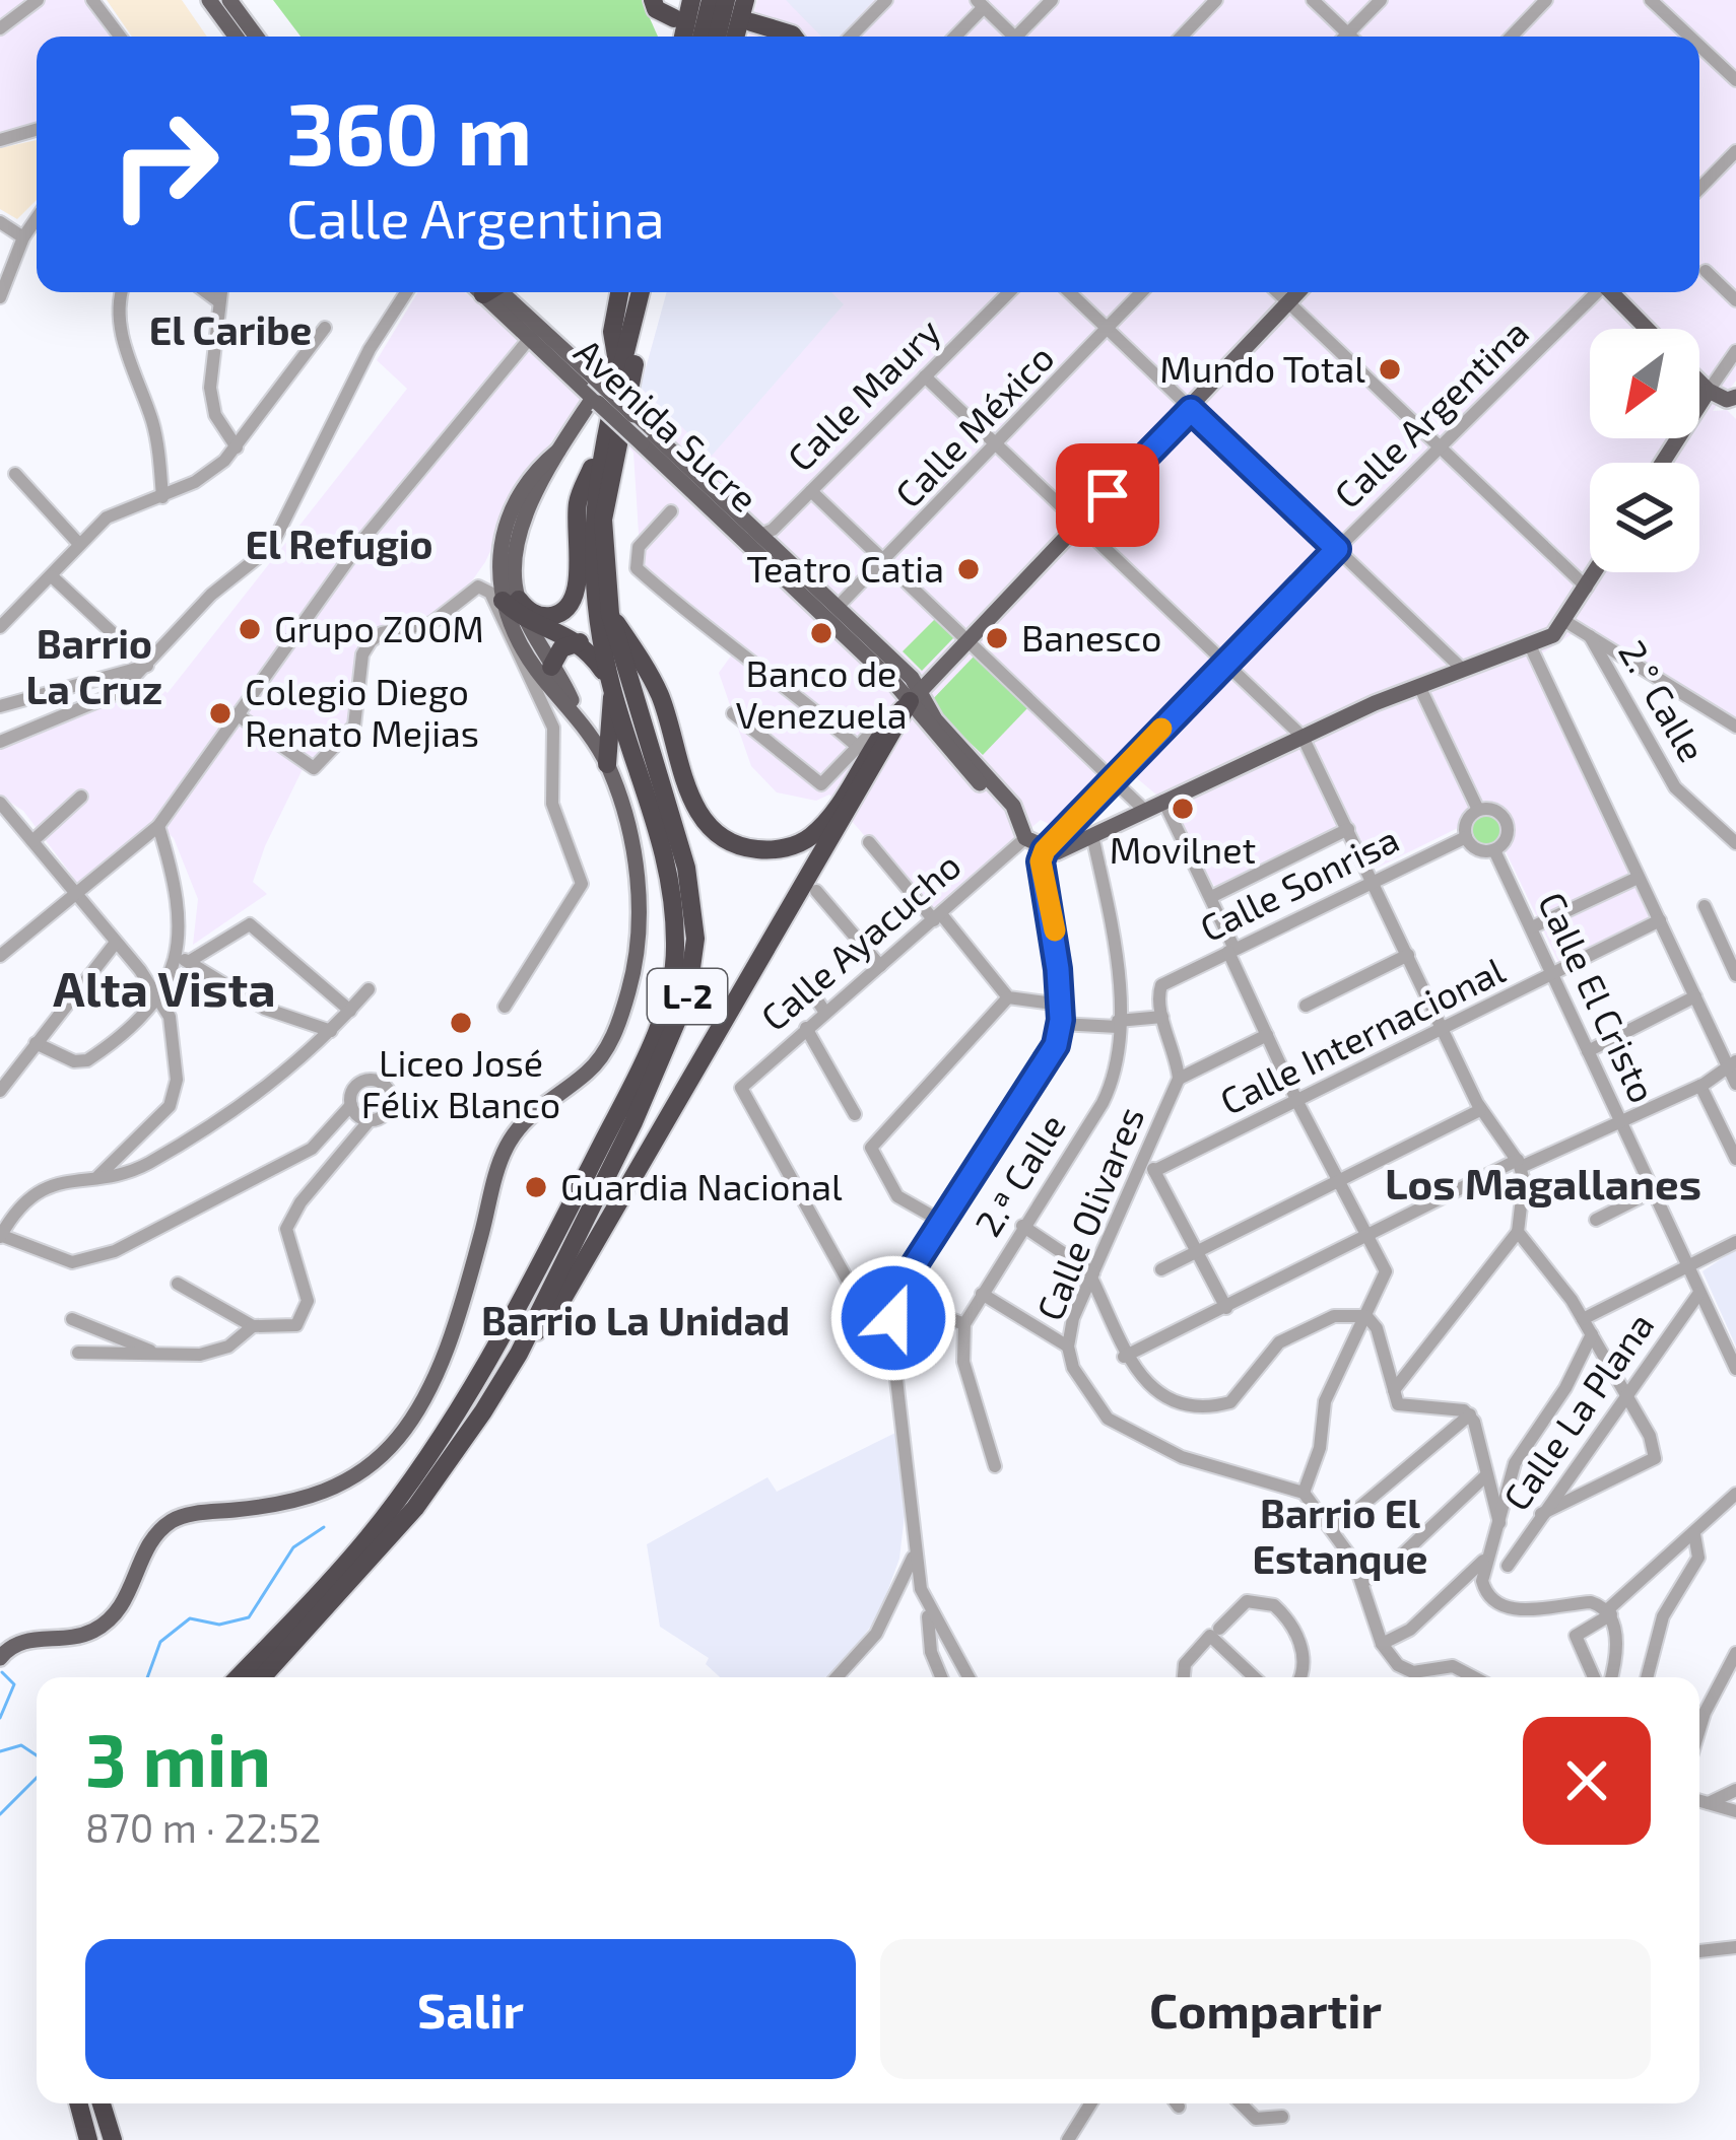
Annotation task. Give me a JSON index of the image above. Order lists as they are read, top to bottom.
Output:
{
  "streets": {
    "highway": ["L-2"],
    "main road": ["Avenida Sucre"],
    "street": [
      "Calle Maury",
      "Calle Argentina",
      "Calle México",
      "2.° Calle",
      "Calle Sonrisa",
      "Calle Ayacucho",
      "Calle El Cristo",
      "Calle Internacional",
      "2.ª Calle",
      "Calle Olivares",
      "Calle La Plana"
    ]
  },
  "crossings": [
    ["Calle Maury", "Avenida Sucre"],
    ["Calle Argentina", "Avenida Sucre"],
    ["Avenida Sucre", "Calle México"],
    ["Avenida Sucre", "Calle Ayacucho"],
    ["Calle Sonrisa", "Calle El Cristo"],
    ["Calle Sonrisa", "Calle Olivares"],
    ["Calle El Cristo", "Calle Internacional"],
    ["Calle El Cristo", "Calle La Plana"]
  ],
  "districts": [
    "El Caribe",
    "El Refugio",
    "Barrio La Cruz",
    "Alta Vista",
    "Los Magallanes",
    "Barrio La Unidad",
    "Barrio El Estanque"
  ],
  "places": [
    "Mundo Total",
    "Teatro Catia",
    "Grupo ZOOM",
    "Banco de Venezuela",
    "Banesco",
    "Colegio Diego Renato Mejias",
    "Movilnet",
    "Liceo José Félix Blanco",
    "Guardia Nacional"
  ],
  "north": "bottom left",
  "page": {
    "turn": ["360 m", "Calle Argentina"],
    "heading": ["3 min", "870 m · 22:52"],
    "buttons": ["Salir", "Compartir"]
  }
}
